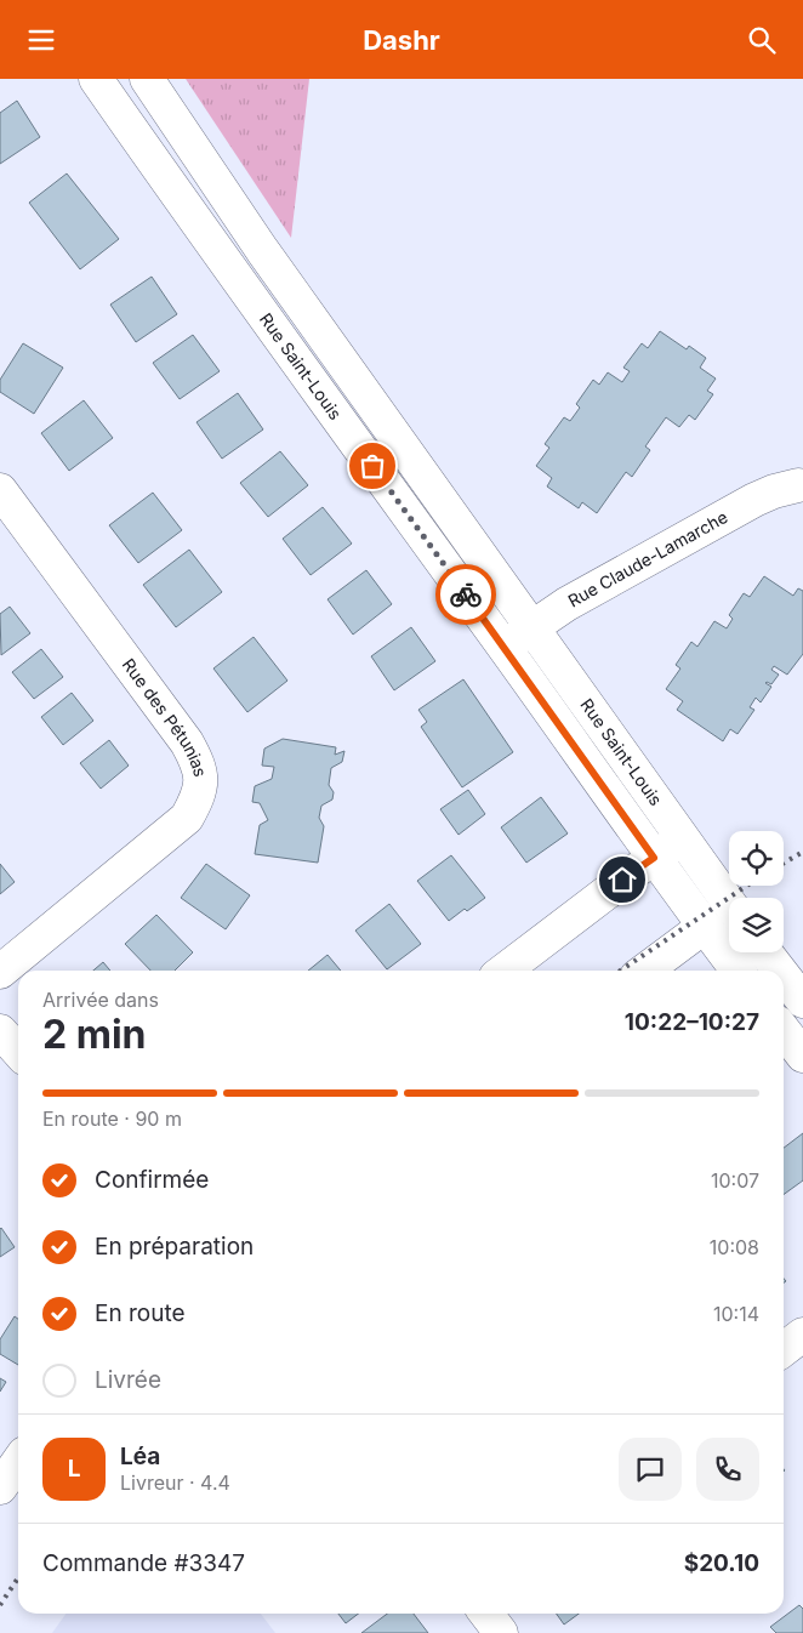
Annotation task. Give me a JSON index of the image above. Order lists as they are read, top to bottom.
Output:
{
  "streets": {
    "street": ["Rue Saint-Louis", "Rue Claude-Lamarche", "Rue des Pétunias"]
  },
  "crossings": [
    ["Rue Saint-Louis", "Rue Claude-Lamarche"]
  ],
  "page": {
    "header": "Dashr",
    "heading": ["2 min", "Arrivée dans", "10:22–10:27"],
    "panel": [
      "Léa",
      "Livreur · 4.4",
      "Commande #3347",
      "$20.10"
    ],
    "bar": "En route · 90 m",
    "list": [
      ["Confirmée", "10:07"],
      ["En préparation", "10:08"],
      ["En route", "10:14"],
      "Livrée"
    ],
    "round": "L"
  }
}
